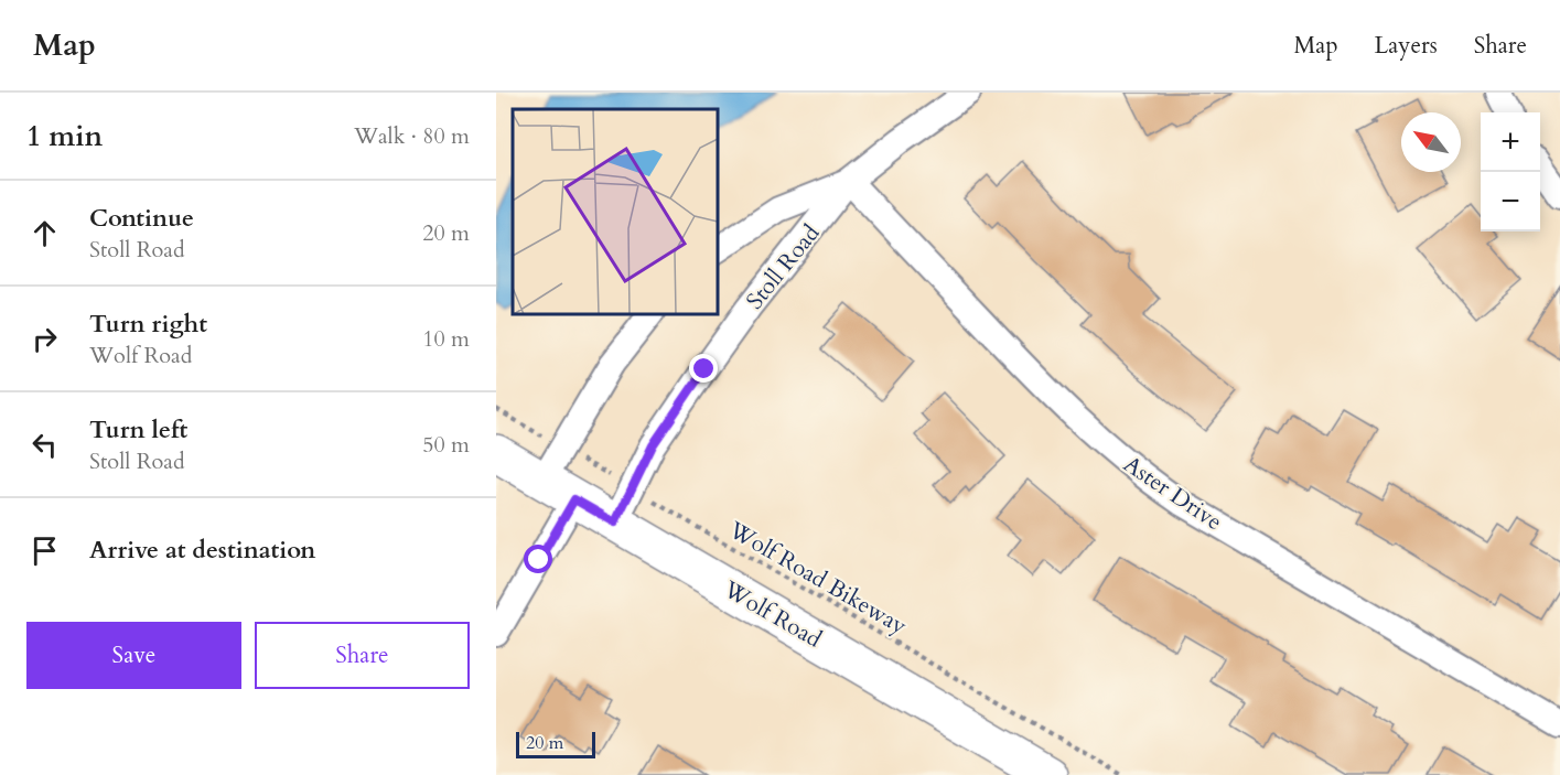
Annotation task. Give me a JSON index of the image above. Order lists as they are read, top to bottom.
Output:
{
  "streets": {
    "main road": ["Wolf Road"],
    "street": ["Stoll Road", "Aster Drive"],
    "path": ["Wolf Road Bikeway"]
  },
  "crossings": [
    ["Stoll Road", "Aster Drive"],
    ["Stoll Road", "Wolf Road Bikeway"],
    ["Stoll Road", "Wolf Road"]
  ],
  "scale_bar": "20 m",
  "north": "top left",
  "page": {
    "header": "Map",
    "nav": ["Map", "Layers", "Share"],
    "heading": ["1 min", "Walk · 80 m"],
    "map_buttons": ["+", "−"],
    "list": [
      ["Continue", "Stoll Road", "20 m"],
      ["Turn right", "Wolf Road", "10 m"],
      ["Turn left", "Stoll Road", "50 m"],
      "Arrive at destination"
    ],
    "buttons": ["Save", "Share"],
    "scale": "20 m"
  }
}
